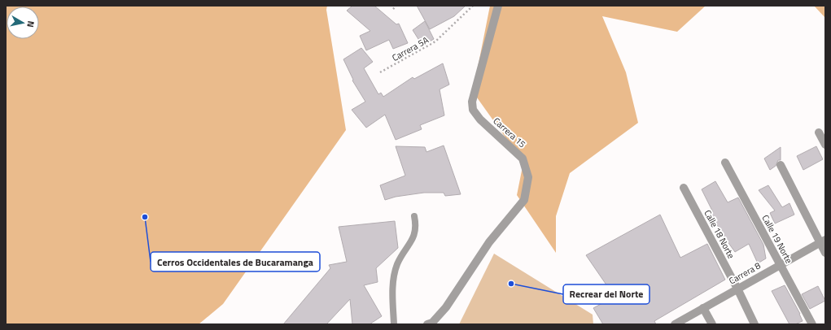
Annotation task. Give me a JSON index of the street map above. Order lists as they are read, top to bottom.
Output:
{
  "streets": {
    "street": [
      "Carrera 15",
      "Calle 18 Norte",
      "Calle 19 Norte",
      "Carrera 8"
    ],
    "path": ["Carrera 5A"]
  },
  "crossings": [
    ["Calle 18 Norte", "Carrera 8"],
    ["Calle 19 Norte", "Carrera 8"]
  ],
  "places": ["Cerros Occidentales de Bucaramanga", "Recrear del Norte"],
  "north": "right"
}
